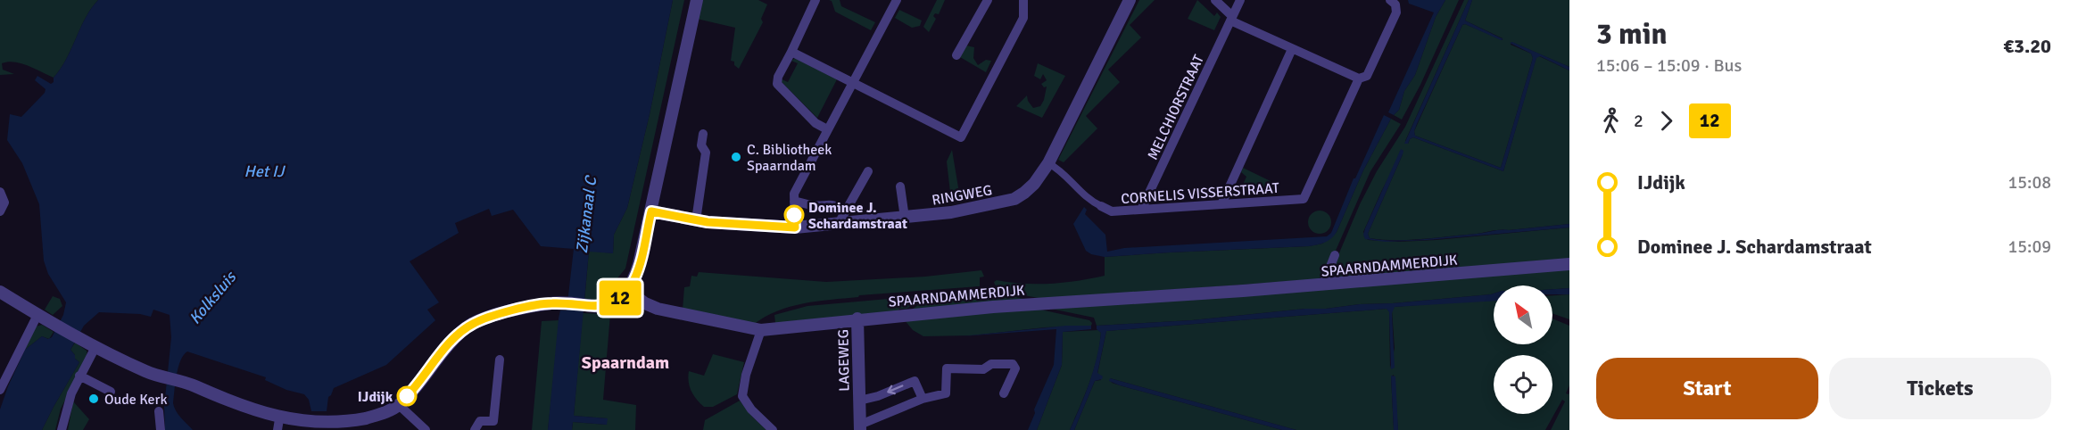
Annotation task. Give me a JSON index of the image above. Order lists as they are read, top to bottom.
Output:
{
  "streets": {
    "street": [
      "MELCHIORSTRAAT",
      "CORNELIS VISSERSTRAAT",
      "RINGWEG",
      "SPAARNDAMMERDIJK",
      "LAGEWEG"
    ]
  },
  "crossings": [
    ["MELCHIORSTRAAT", "CORNELIS VISSERSTRAAT"],
    ["SPAARNDAMMERDIJK", "LAGEWEG"]
  ],
  "districts": ["Spaarndam"],
  "water": ["Het IJ", "Zijkanaal C", "Kolksluis"],
  "places": [
    "C. Bibliotheek Spaarndam",
    "Dominee J. Schardamstraat",
    "IJdijk",
    "Oude Kerk"
  ],
  "lines": ["bus line 12"],
  "north": "top left",
  "page": {
    "on_map": "12",
    "heading": ["3 min", "15:06 – 15:09 · Bus", "€3.20"],
    "legs": ["2", "12"],
    "list": [
      {
        "name": "IJdijk",
        "value": "15:08"
      },
      {
        "name": "Dominee J. Schardamstraat",
        "value": "15:09"
      }
    ],
    "buttons": ["Start", "Tickets"]
  }
}
